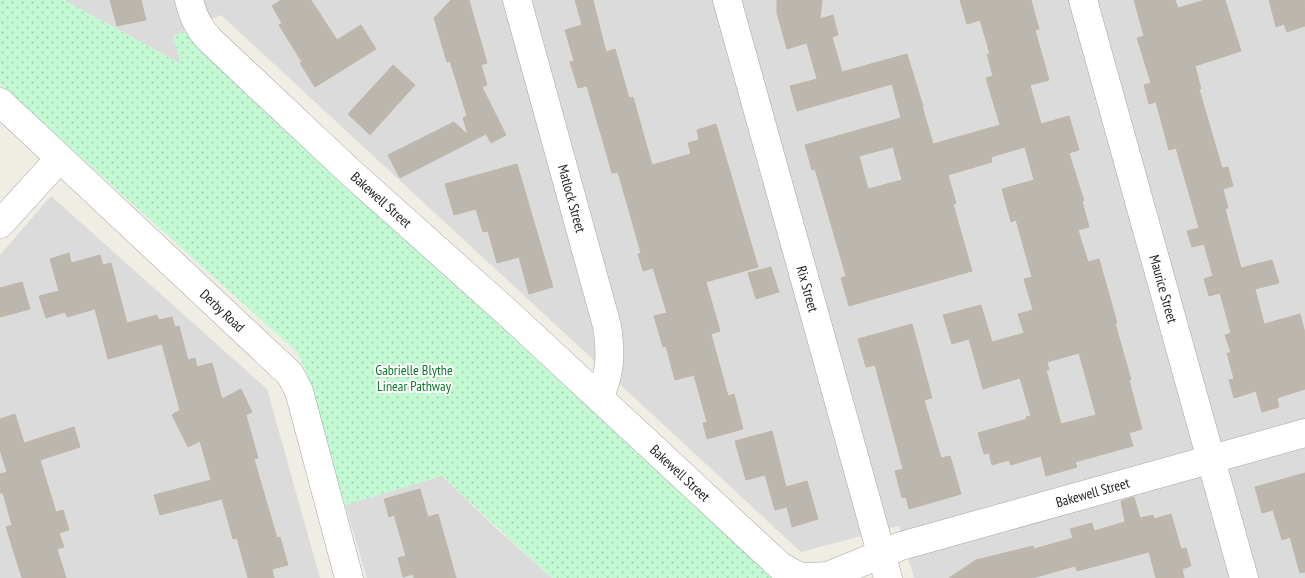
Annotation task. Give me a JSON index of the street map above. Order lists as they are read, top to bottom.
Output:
{
  "streets": {
    "street": [
      "Matlock Street",
      "Bakewell Street",
      "Rix Street",
      "Maurice Street",
      "Derby Road"
    ]
  },
  "crossings": [
    ["Matlock Street", "Bakewell Street"],
    ["Bakewell Street", "Rix Street"],
    ["Bakewell Street", "Maurice Street"]
  ],
  "parks": ["Gabrielle Blythe Linear Pathway"]
}
